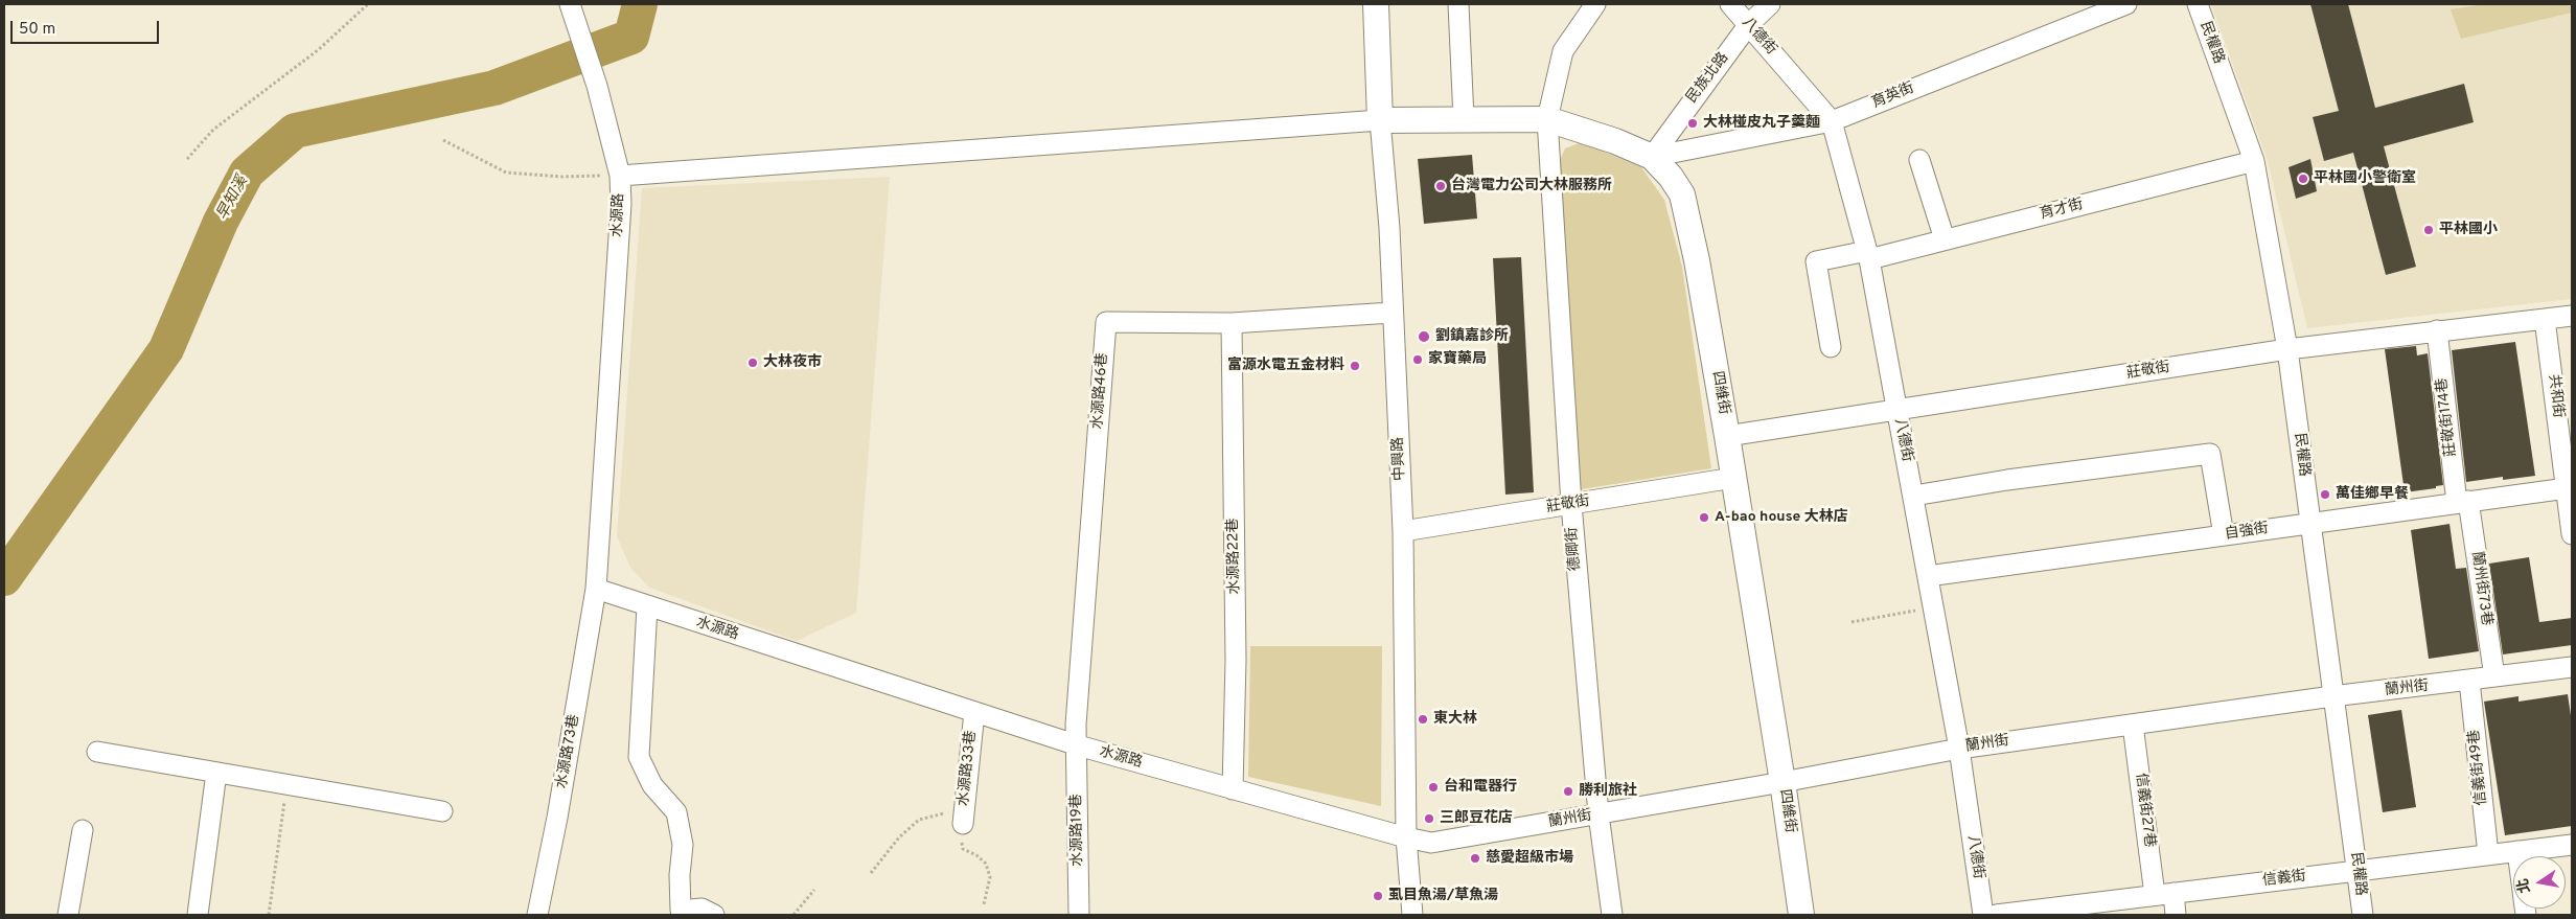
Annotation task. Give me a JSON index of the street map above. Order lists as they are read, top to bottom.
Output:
{
  "streets": {
    "main road": ["四維街", "中興路"],
    "street": [
      "八德街",
      "民權路",
      "民族北路",
      "育英街",
      "育才街",
      "水源路",
      "莊敬街",
      "水源路46巷",
      "共和街",
      "莊敬街174巷",
      "自強街",
      "德卿街",
      "水源路22巷",
      "蘭州街73巷",
      "蘭州街",
      "水源路73巷",
      "信義街49巷",
      "水源路33巷",
      "信義街27巷",
      "水源路19巷",
      "信義街"
    ]
  },
  "crossings": [
    ["八德街", "民族北路"],
    ["八德街", "育英街"],
    ["八德街", "育才街"],
    ["八德街", "莊敬街"],
    ["八德街", "自強街"],
    ["八德街", "蘭州街"],
    ["民權路", "育才街"],
    ["民權路", "莊敬街"],
    ["民權路", "自強街"],
    ["民權路", "蘭州街"],
    ["民權路", "信義街"],
    ["民族北路", "育英街"],
    ["民族北路", "四維街"],
    ["育英街", "四維街"],
    ["水源路", "水源路46巷"],
    ["水源路", "中興路"],
    ["水源路", "水源路22巷"],
    ["水源路", "蘭州街"],
    ["水源路", "水源路73巷"],
    ["水源路", "水源路33巷"],
    ["水源路", "水源路19巷"],
    ["莊敬街", "四維街"],
    ["莊敬街", "共和街"],
    ["莊敬街", "莊敬街174巷"],
    ["莊敬街", "中興路"],
    ["莊敬街", "德卿街"],
    ["水源路46巷", "中興路"],
    ["水源路46巷", "水源路22巷"],
    ["水源路46巷", "水源路19巷"],
    ["四維街", "中興路"],
    ["四維街", "德卿街"],
    ["四維街", "蘭州街"],
    ["共和街", "自強街"],
    ["莊敬街174巷", "自強街"],
    ["莊敬街174巷", "蘭州街73巷"],
    ["中興路", "蘭州街"],
    ["自強街", "蘭州街73巷"],
    ["德卿街", "蘭州街"],
    ["蘭州街73巷", "蘭州街"],
    ["蘭州街", "信義街49巷"],
    ["蘭州街", "信義街27巷"],
    ["信義街49巷", "信義街"],
    ["信義街27巷", "信義街"]
  ],
  "water": ["早知溪"],
  "places": [
    "大林椪皮丸子羹麵",
    "平林國小警衛室",
    "台灣電力公司大林服務所",
    "平林國小",
    "劉鎮嘉診所",
    "家寶藥局",
    "大林夜市",
    "富源水電五金材料",
    "萬佳鄉早餐",
    "A-bao house 大林店",
    "東大林",
    "台和電器行",
    "勝利旅社",
    "三郎豆花店",
    "慈愛超級市場",
    "虱目魚湯/草魚湯"
  ],
  "scale_bar": "50 m",
  "north": "left"
}
